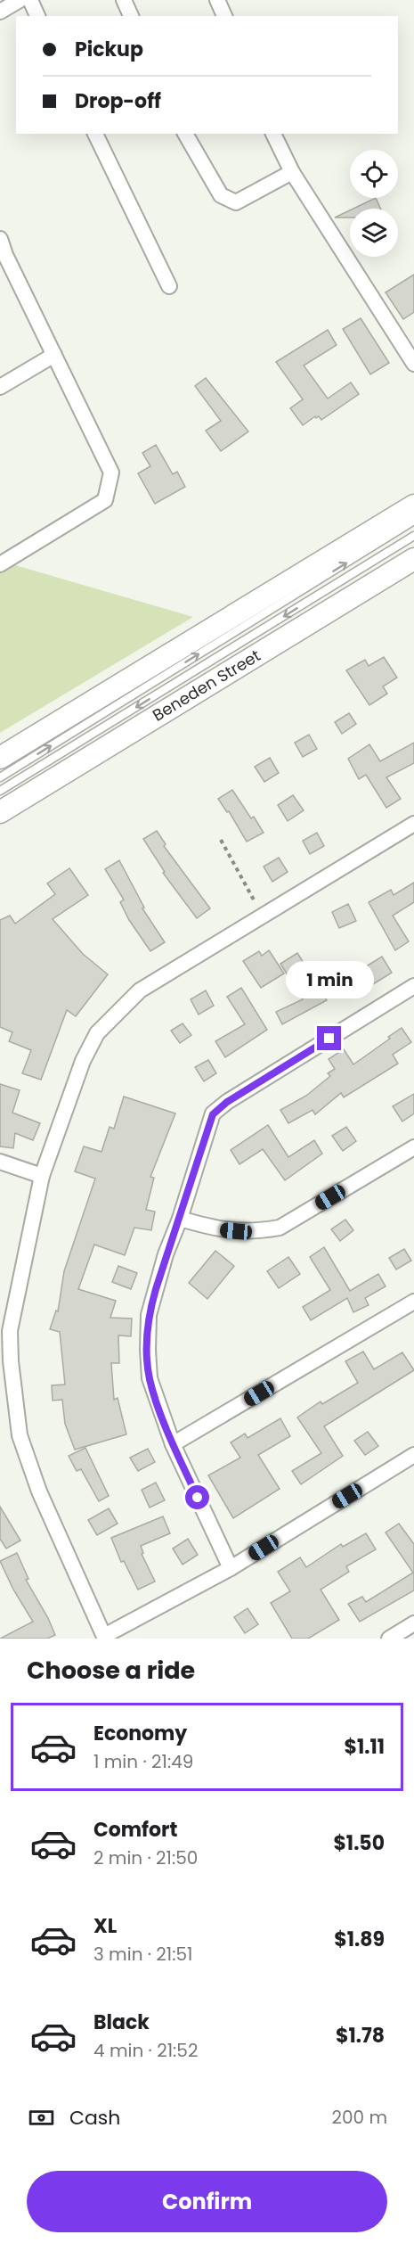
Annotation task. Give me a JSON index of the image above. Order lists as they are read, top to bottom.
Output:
{
  "streets": {
    "main road": ["Beneden Street"]
  },
  "page": {
    "banner": ["Pickup", "Drop-off"],
    "bubble": "1 min",
    "heading": "Choose a ride",
    "list": [
      {
        "name": "Economy",
        "note": "1 min · 21:49",
        "value": "$1.11"
      },
      {
        "name": "Comfort",
        "note": "2 min · 21:50",
        "value": "$1.50"
      },
      {
        "name": "XL",
        "note": "3 min · 21:51",
        "value": "$1.89"
      },
      {
        "name": "Black",
        "note": "4 min · 21:52",
        "value": "$1.78"
      }
    ],
    "pay": ["Cash", "200 m"],
    "buttons": "Confirm"
  }
}
